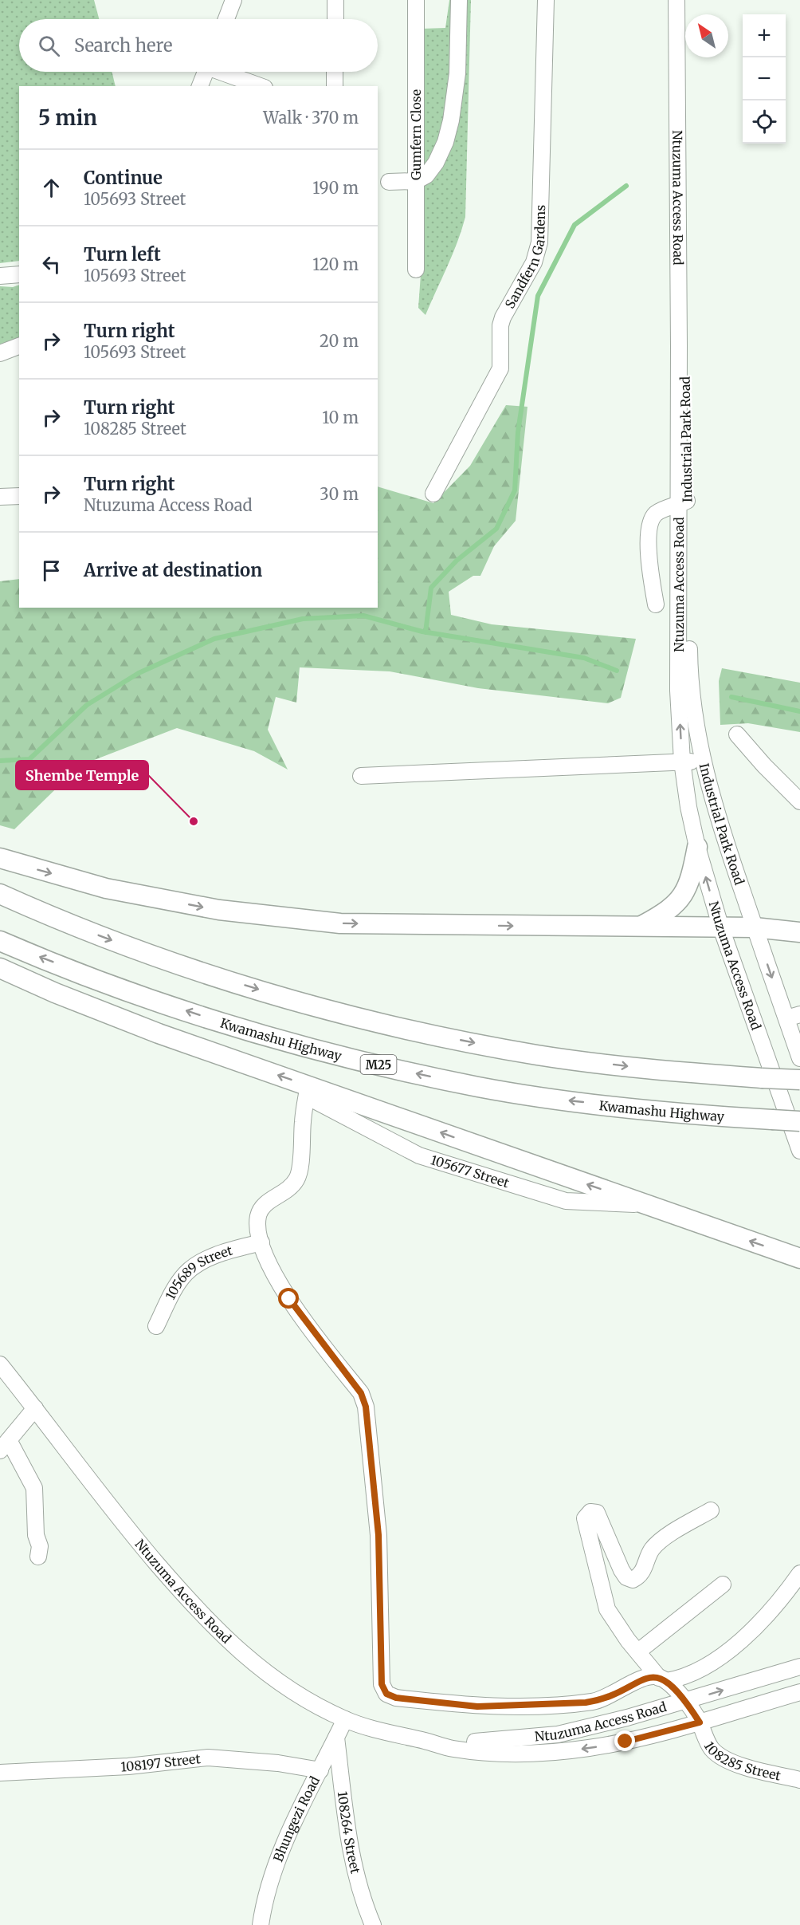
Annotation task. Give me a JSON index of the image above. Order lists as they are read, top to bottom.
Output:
{
  "streets": {
    "main road": ["Kwamashu Highway", "M25"],
    "street": [
      "Gumfern Close",
      "Ntuzuma Access Road",
      "Sandfern Gardens",
      "Industrial Park Road",
      "105677 Street",
      "105689 Street",
      "108285 Street",
      "108197 Street",
      "Bhungezi Road",
      "108264 Street"
    ]
  },
  "crossings": [
    ["Ntuzuma Access Road", "Industrial Park Road"],
    ["Ntuzuma Access Road", "108285 Street"],
    ["Ntuzuma Access Road", "Bhungezi Road"],
    ["108197 Street", "Bhungezi Road"],
    ["Bhungezi Road", "108264 Street"]
  ],
  "places": ["Shembe Temple"],
  "north": "top left",
  "page": {
    "map_buttons": ["+", "−"],
    "search": "Search here",
    "heading": ["5 min", "Walk · 370 m"],
    "list": [
      ["Continue", "105693 Street", "190 m"],
      ["Turn left", "105693 Street", "120 m"],
      ["Turn right", "105693 Street", "20 m"],
      ["Turn right", "108285 Street", "10 m"],
      ["Turn right", "Ntuzuma Access Road", "30 m"],
      "Arrive at destination"
    ]
  }
}
